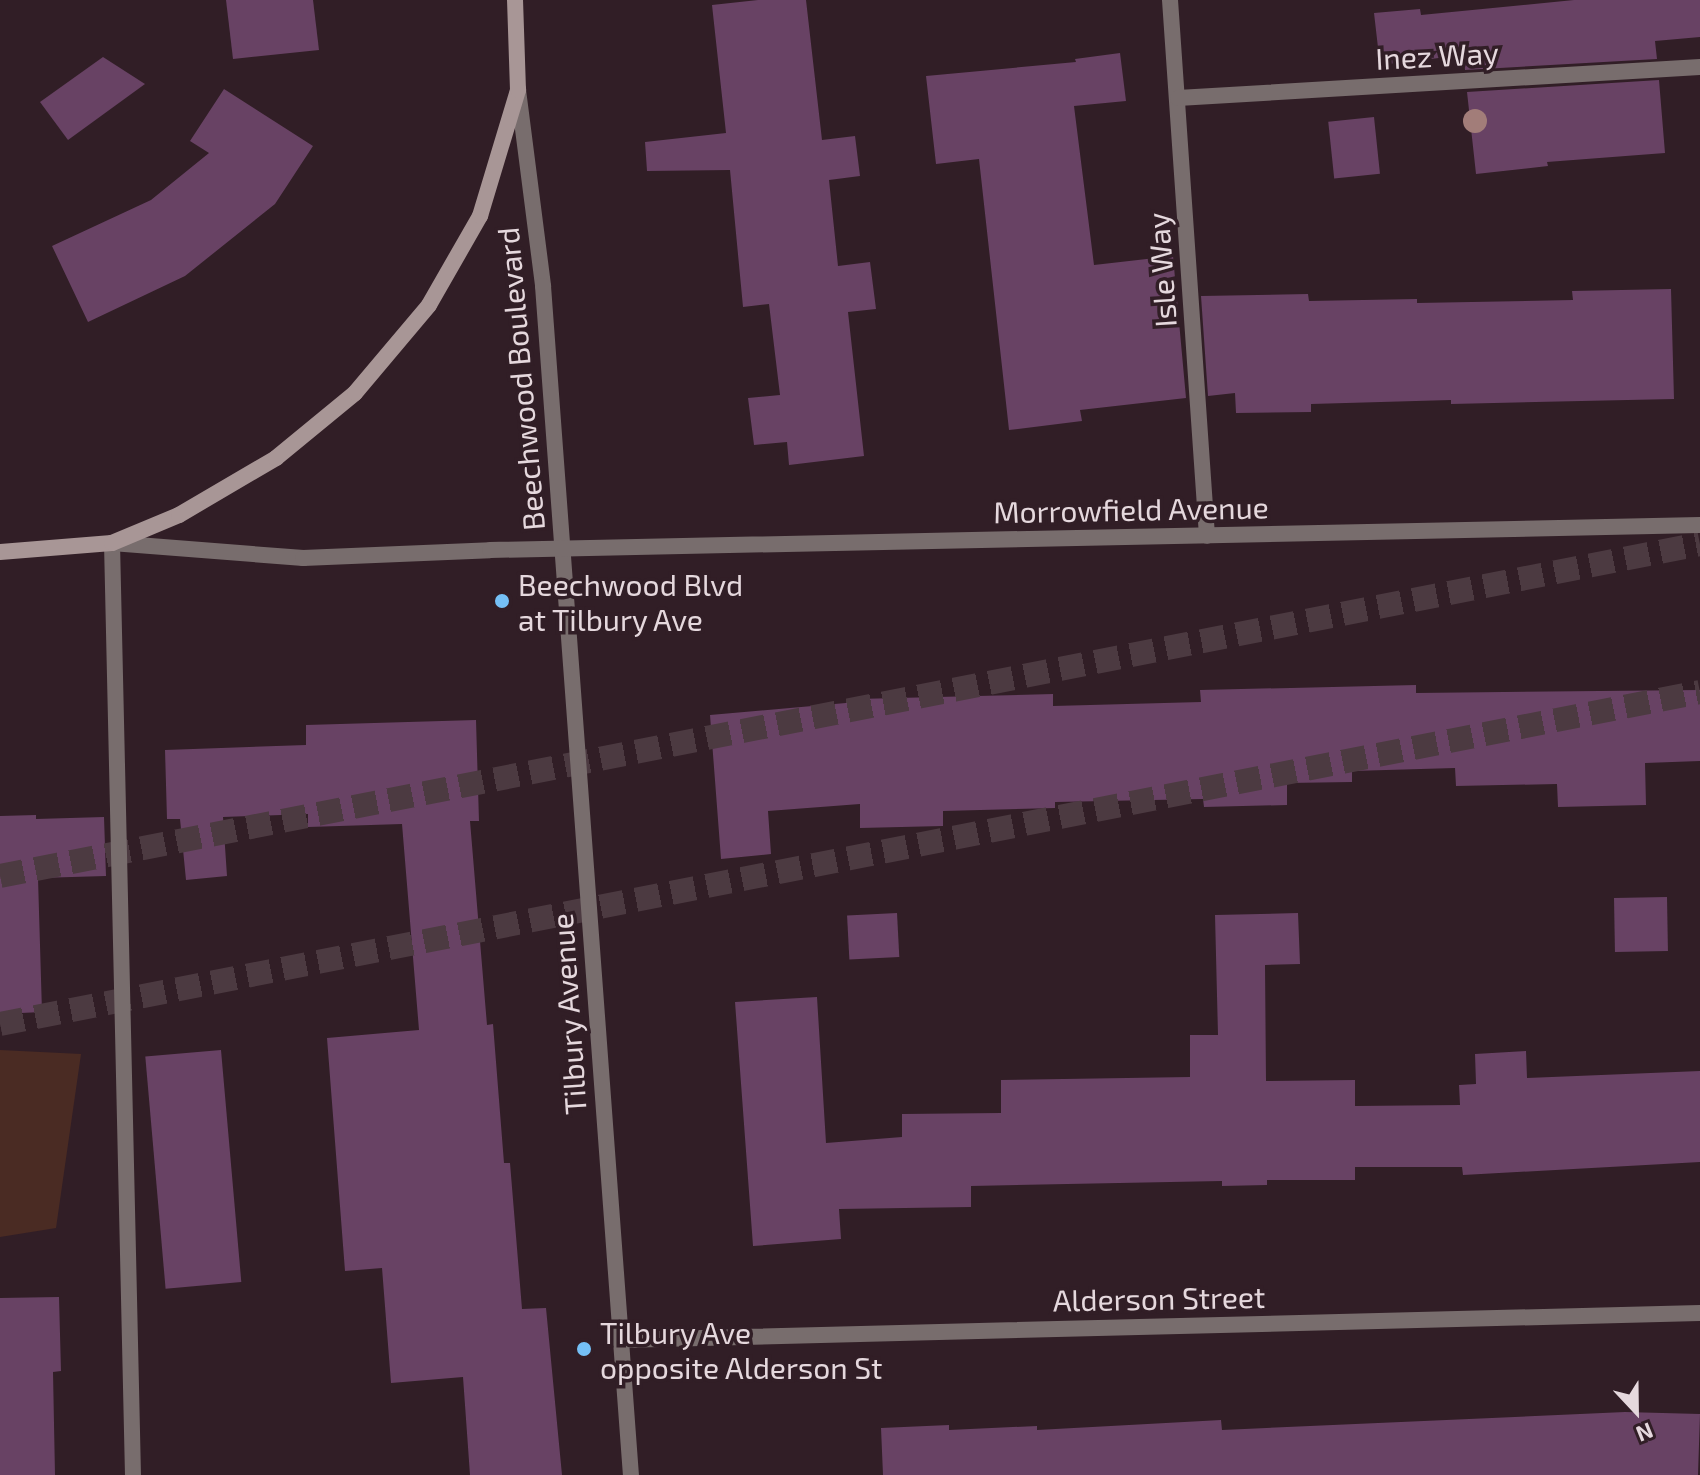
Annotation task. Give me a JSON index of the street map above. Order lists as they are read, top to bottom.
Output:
{
  "streets": {
    "street": [
      "Inez Way",
      "Isle Way",
      "Beechwood Boulevard",
      "Morrowfield Avenue",
      "Tilbury Avenue",
      "Alderson Street"
    ]
  },
  "crossings": [
    ["Inez Way", "Isle Way"],
    ["Isle Way", "Morrowfield Avenue"],
    ["Beechwood Boulevard", "Morrowfield Avenue"],
    ["Beechwood Boulevard", "Tilbury Avenue"],
    ["Morrowfield Avenue", "Tilbury Avenue"],
    ["Tilbury Avenue", "Alderson Street"]
  ],
  "places": ["Beechwood Blvd at Tilbury Ave", "Tilbury Ave opposite Alderson St"],
  "north": "bottom"
}
